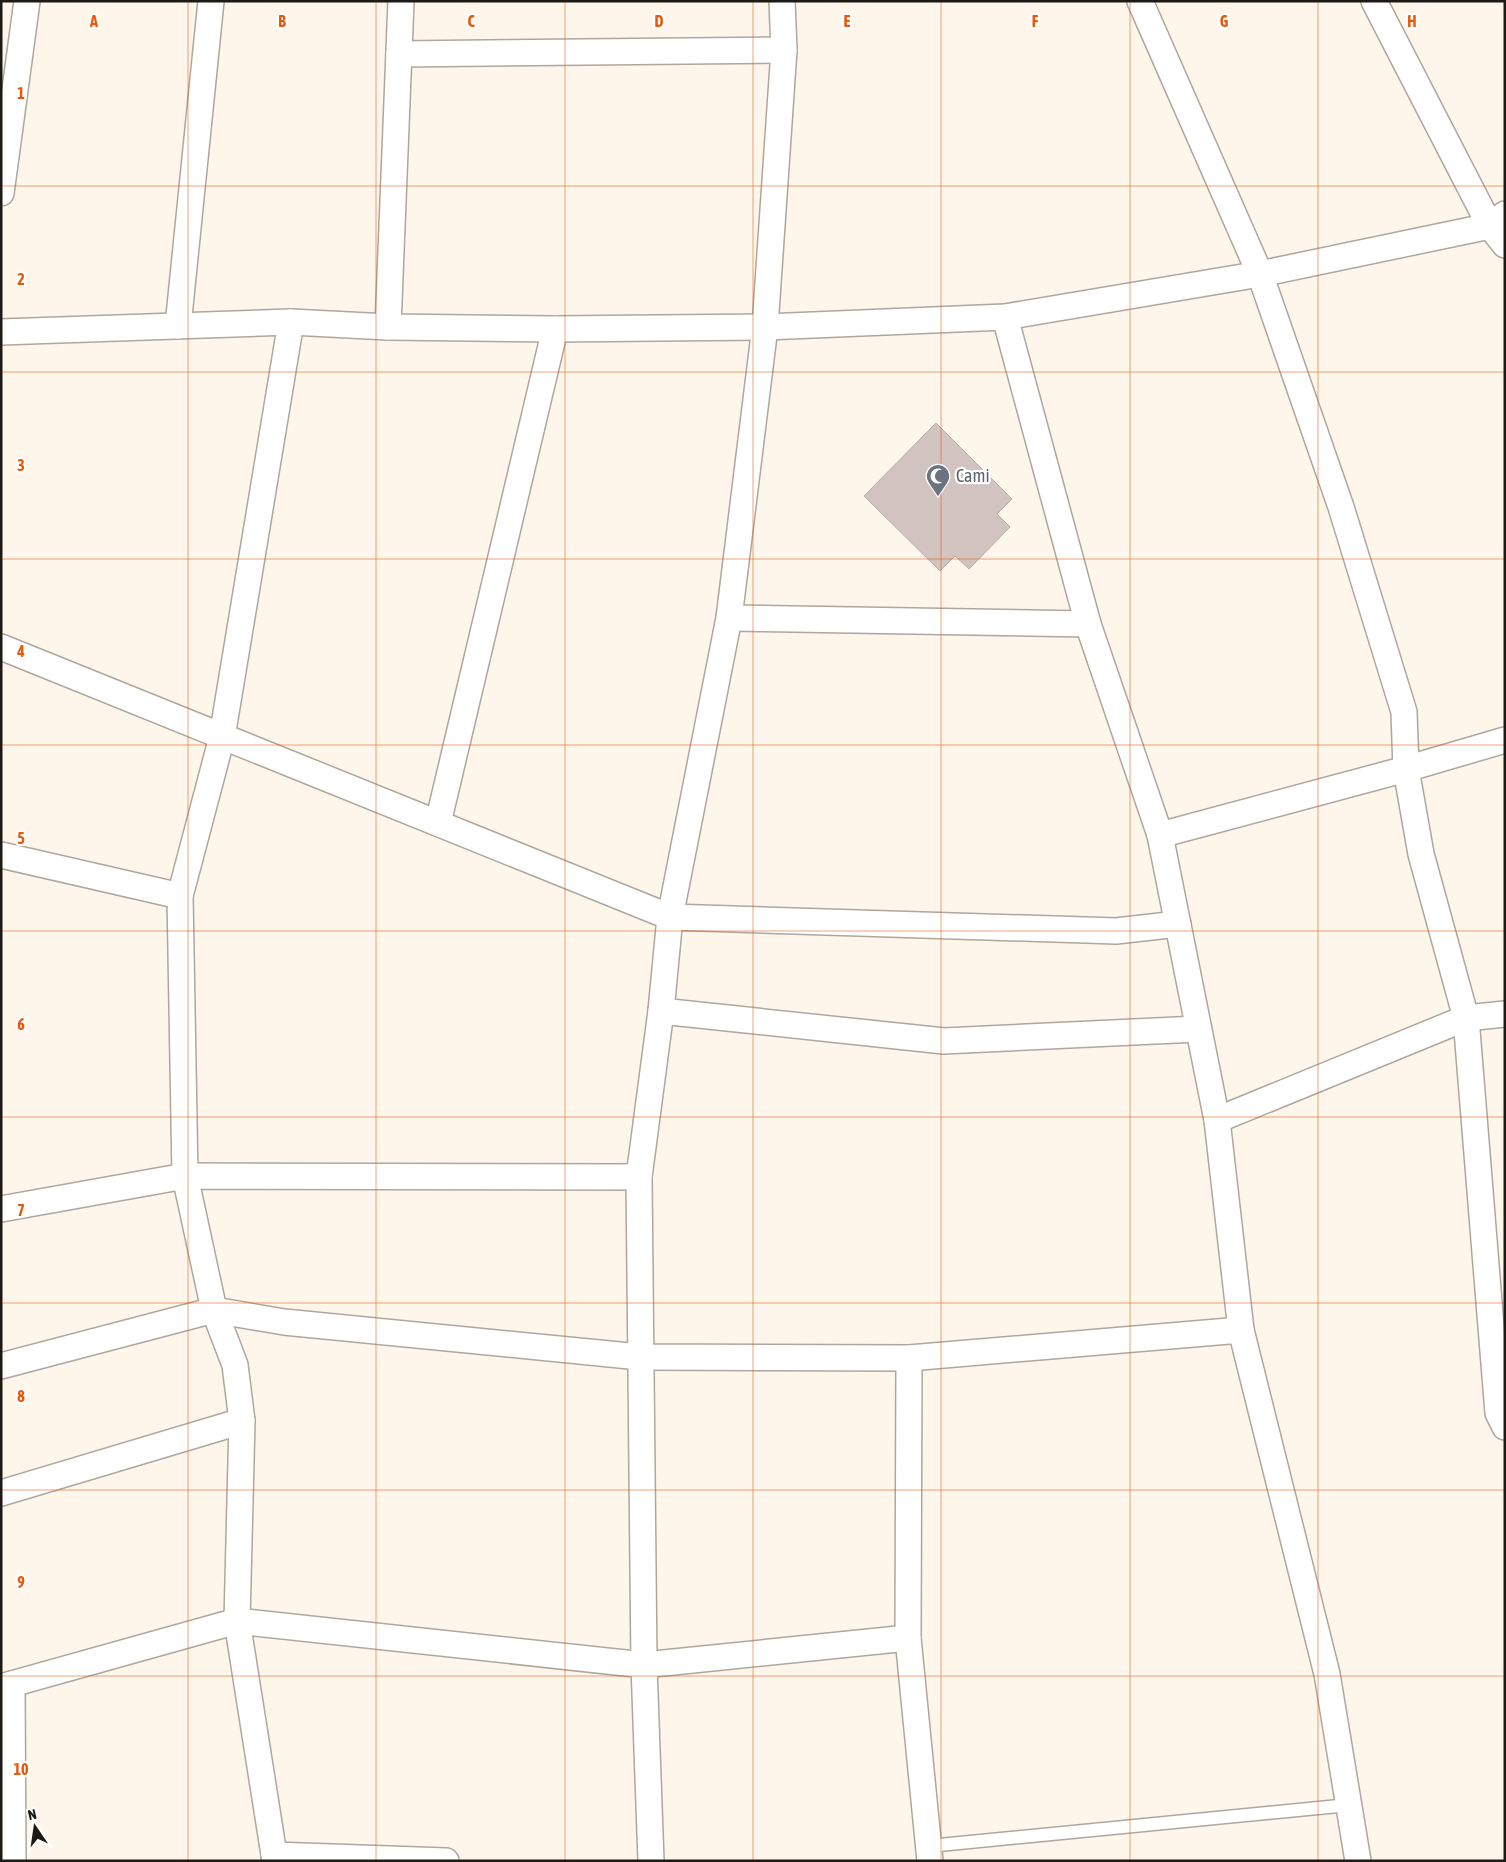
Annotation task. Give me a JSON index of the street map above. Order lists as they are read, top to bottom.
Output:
{
  "places": {
    "mosque": ["Cami"]
  },
  "north": "top",
  "grid": {
    "columns": [
      "A",
      "B",
      "C",
      "D",
      "E",
      "F",
      "G",
      "H"
    ],
    "rows": [
      "1",
      "2",
      "3",
      "4",
      "5",
      "6",
      "7",
      "8",
      "9",
      "10"
    ]
  }
}
